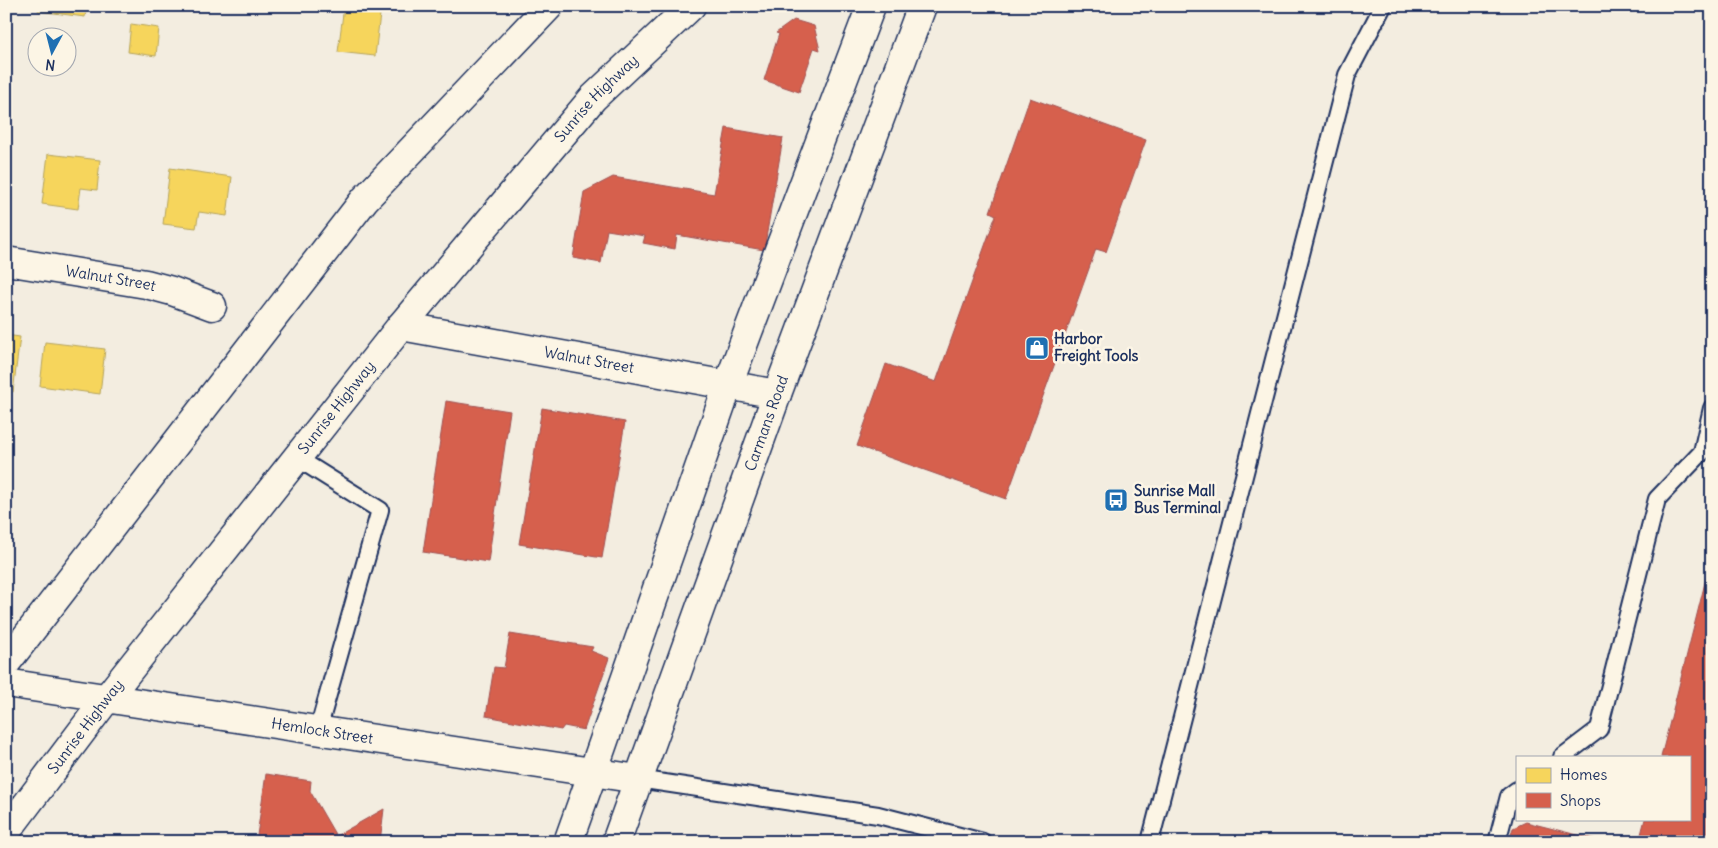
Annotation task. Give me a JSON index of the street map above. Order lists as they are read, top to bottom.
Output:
{
  "streets": {
    "main road": [
      "Sunrise Highway",
      "Walnut Street",
      "Carmans Road",
      "Hemlock Street"
    ]
  },
  "crossings": [
    ["Sunrise Highway", "Walnut Street"],
    ["Sunrise Highway", "Hemlock Street"],
    ["Walnut Street", "Carmans Road"],
    ["Carmans Road", "Hemlock Street"]
  ],
  "places": {
    "shop": ["Harbor Freight Tools"],
    "bus stop": ["Sunrise Mall Bus Terminal"]
  },
  "legend": ["Homes", "Shops"],
  "north": "bottom"
}
